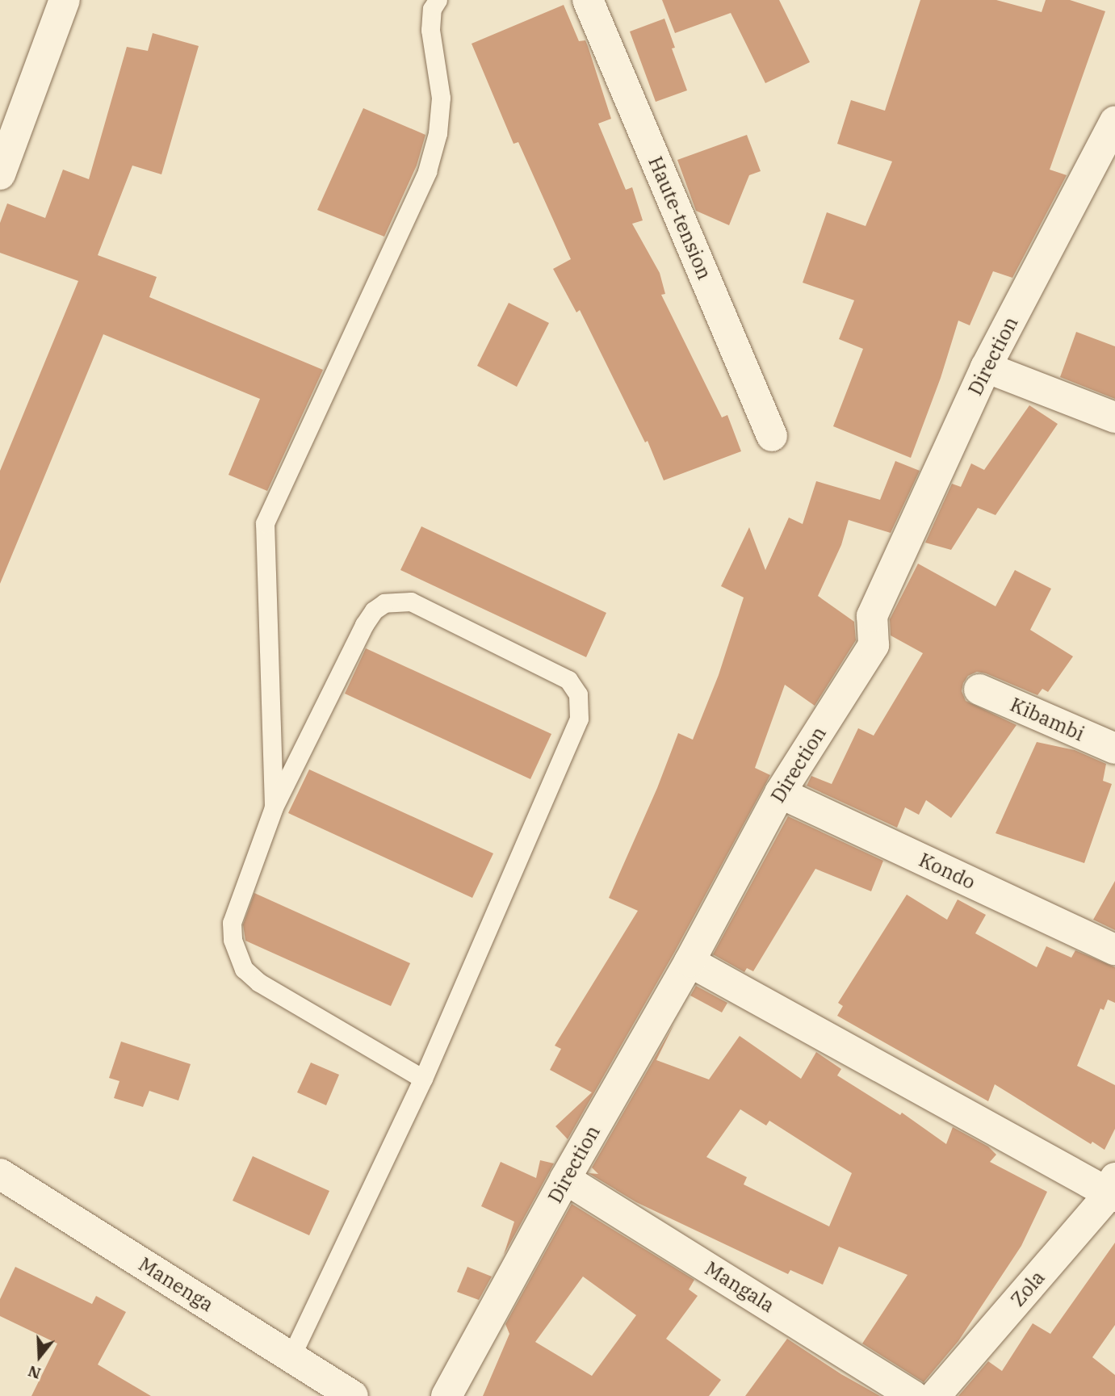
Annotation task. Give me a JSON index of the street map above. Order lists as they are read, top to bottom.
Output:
{
  "streets": {
    "street": [
      "Haute-tension",
      "Direction",
      "Kibambi",
      "Kondo",
      "Manenga",
      "Mangala",
      "Zola"
    ]
  },
  "crossings": [
    ["Direction", "Kondo"],
    ["Direction", "Mangala"]
  ],
  "north": "bottom"
}
